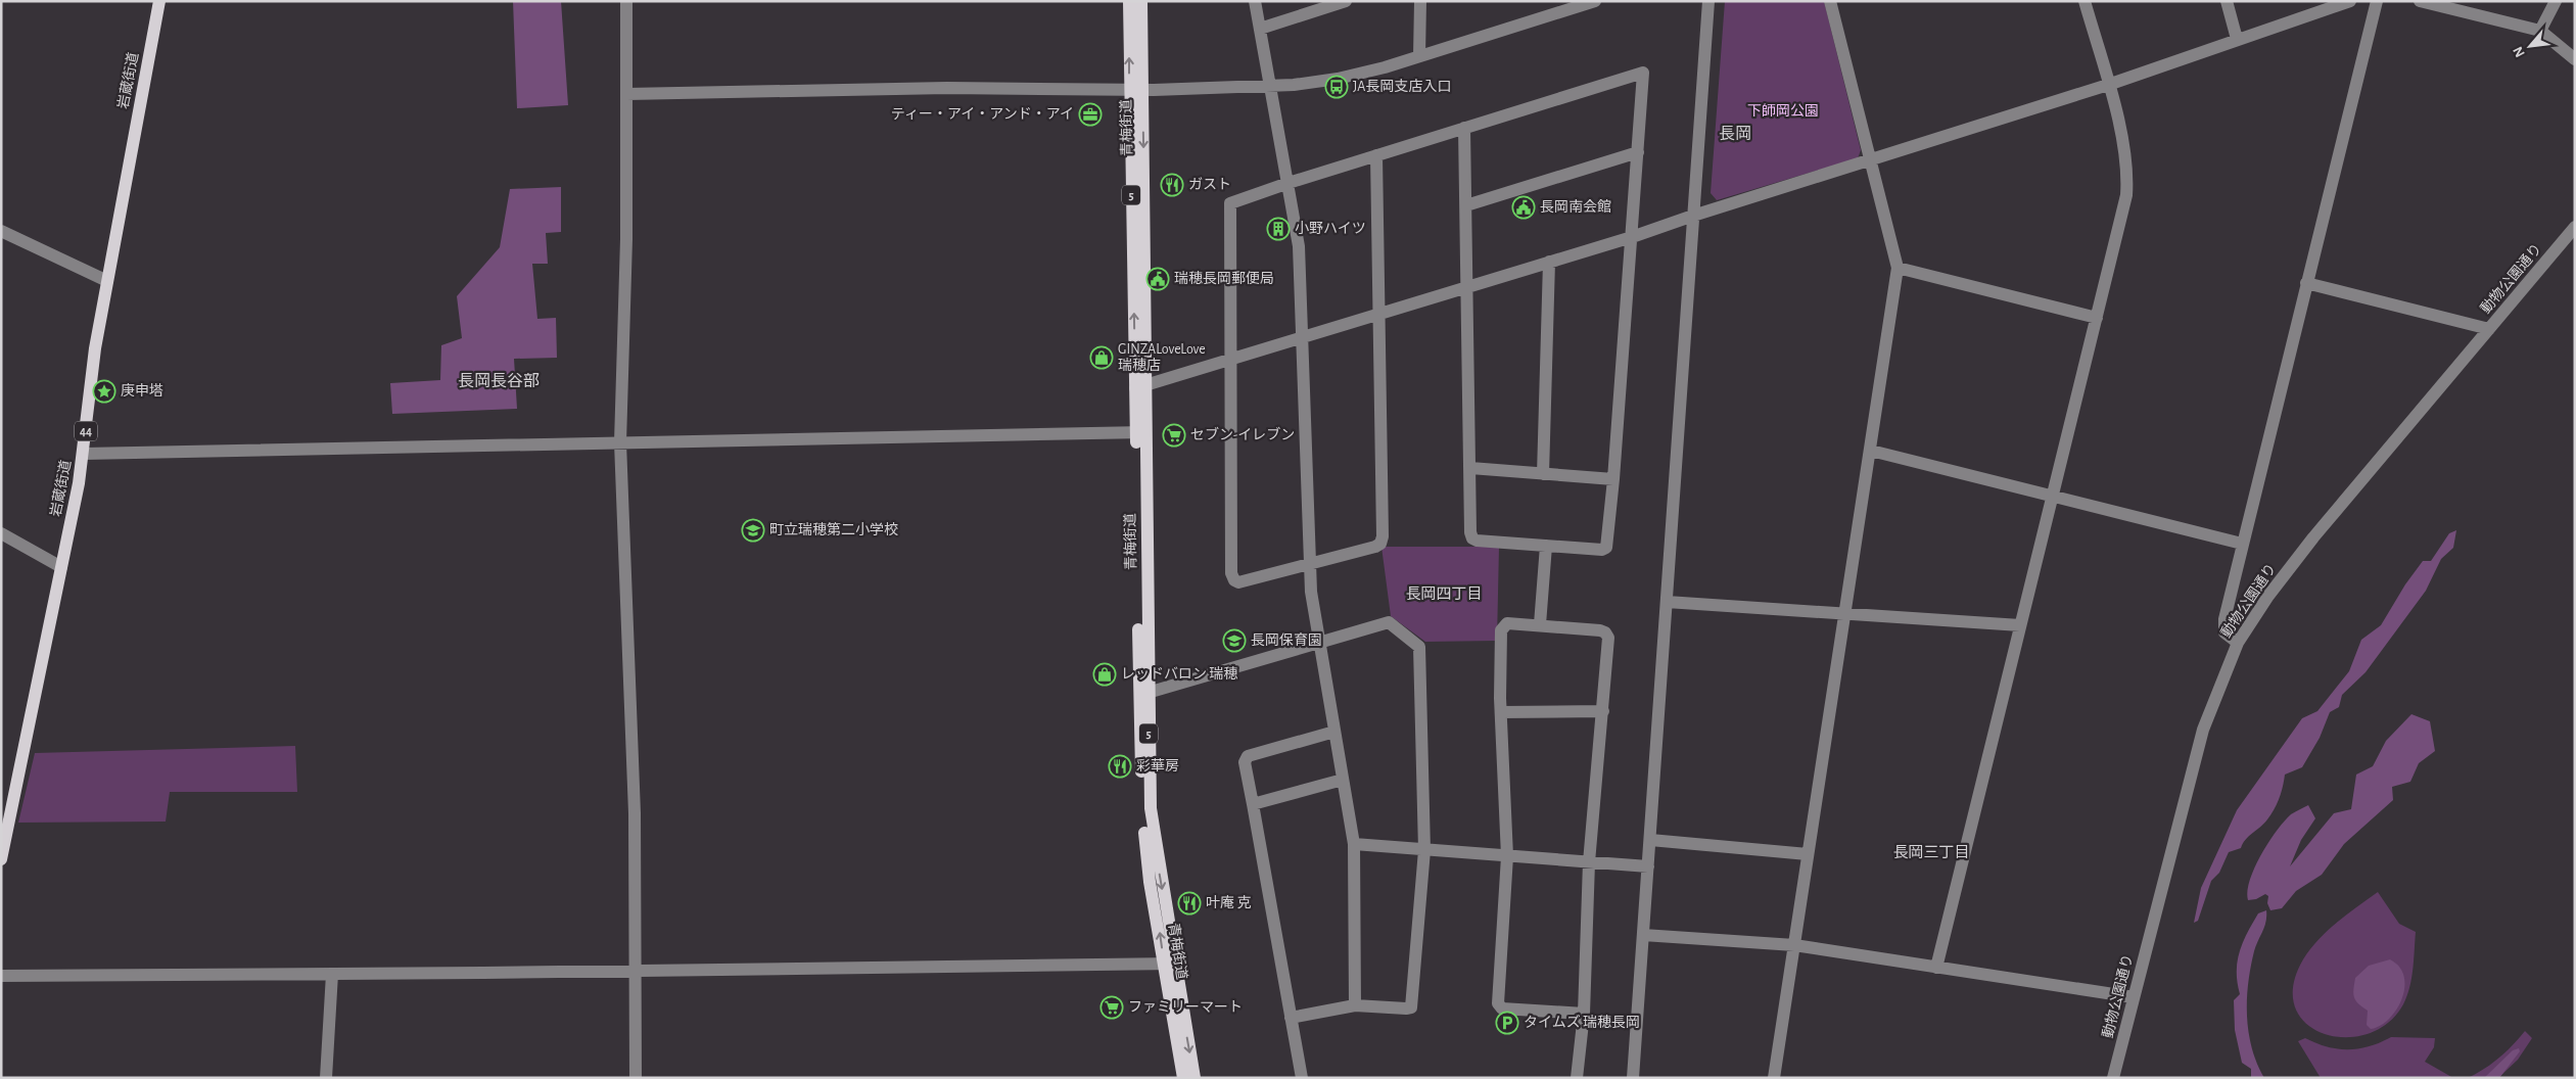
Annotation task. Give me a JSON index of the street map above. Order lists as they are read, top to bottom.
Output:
{
  "streets": {
    "main road": [
      "岩蔵街道",
      "青梅街道",
      "5",
      "44"
    ],
    "street": ["動物公園通り"]
  },
  "districts": [
    "長岡",
    "長岡長谷部",
    "長岡四丁目",
    "長岡三丁目"
  ],
  "parks": ["下師岡公園"],
  "places": {
    "bus stop": ["JA長岡支店入口"],
    "office": ["ティー・アイ・アンド・アイ"],
    "restaurant": ["ガスト", "彩華房", "叶庵 克"],
    "public building": ["長岡南会館", "瑞穂長岡郵便局"],
    "building": ["小野ハイツ"],
    "shop": ["GINZALoveLove 瑞穂店", "レッドバロン 瑞穂"],
    "place": ["庚申塔"],
    "supermarket": ["セブン-イレブン", "ファミリーマート"],
    "school or university": ["町立瑞穂第二小学校", "長岡保育園"],
    "parking": ["タイムズ 瑞穂長岡"]
  },
  "north": "bottom left"
}
